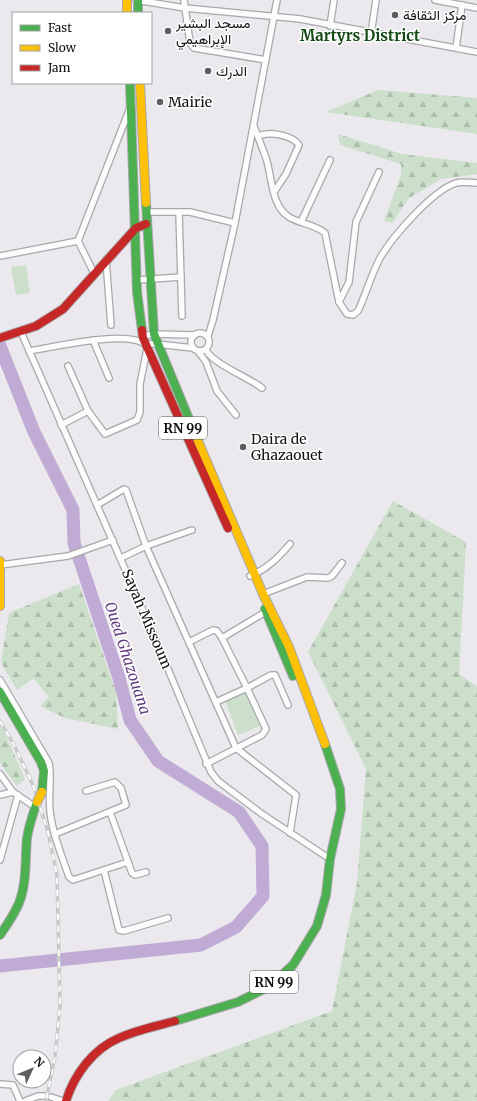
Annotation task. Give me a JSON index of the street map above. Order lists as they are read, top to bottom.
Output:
{
  "streets": {
    "main road": ["RN 99"],
    "street": ["Sayah Missoum"]
  },
  "crossings": [
    ["RN 99", "Sayah Missoum"]
  ],
  "districts": ["Martyrs District"],
  "water": ["Oued Ghazouana"],
  "places": [
    "مركز الثقافة",
    "مسجد البشير الإبراهيمي",
    "الدرك",
    "Mairie",
    "Daira de Ghazaouet"
  ],
  "legend": ["Fast", "Slow", "Jam"],
  "north": "top right"
}
